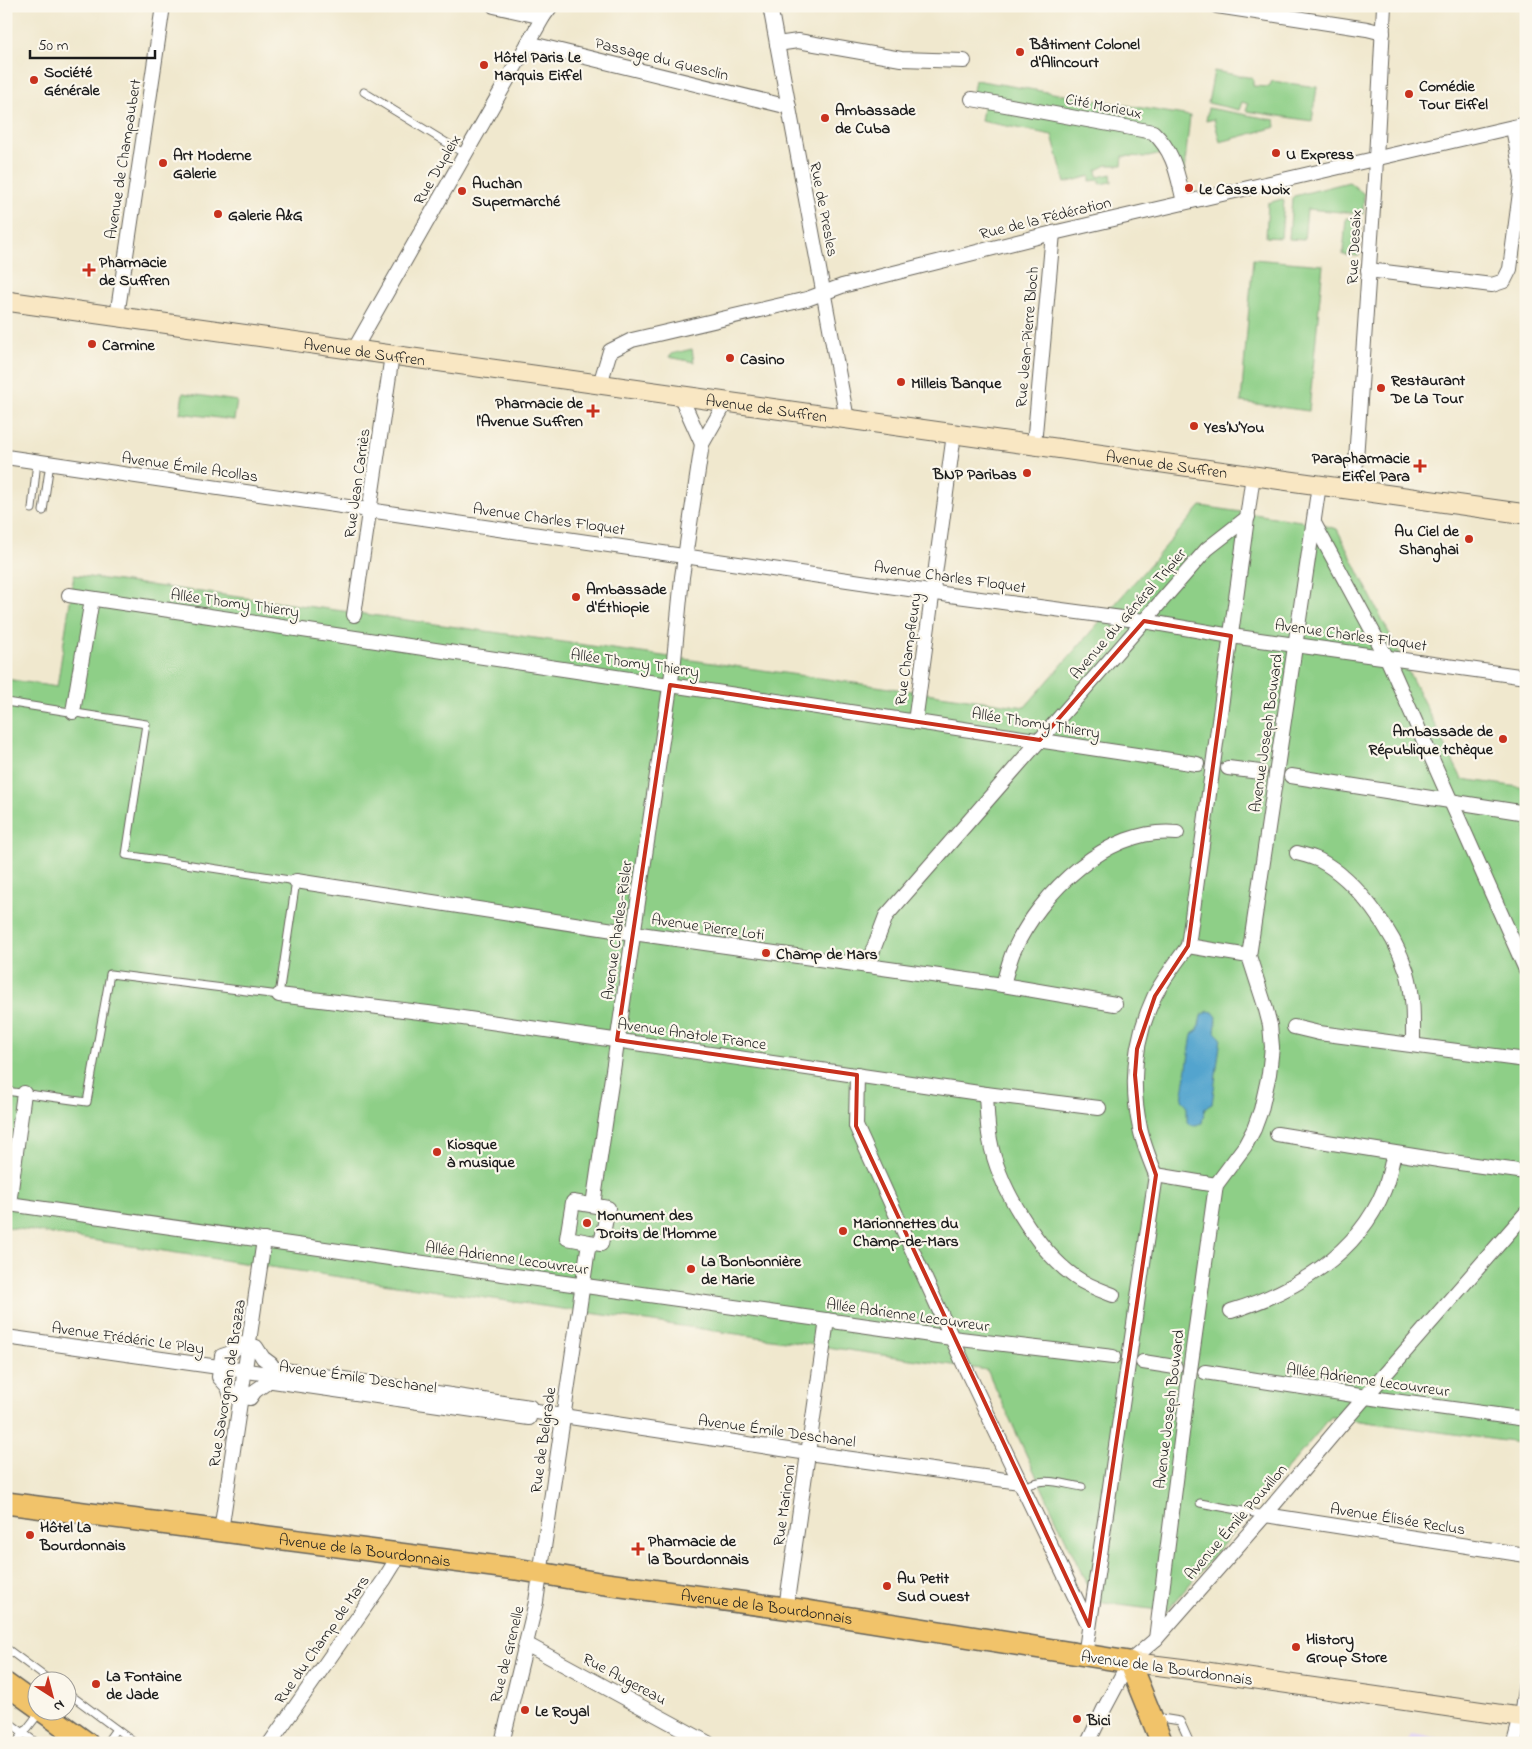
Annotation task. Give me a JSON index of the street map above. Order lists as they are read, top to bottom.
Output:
{
  "streets": {
    "main road": ["Avenue de Suffren", "Avenue de la Bourdonnais"],
    "street": [
      "Passage du Guesclin",
      "Cité Morieux",
      "Avenue de Champaubert",
      "Rue Dupleix",
      "Rue de Presles",
      "Rue de la Fédération",
      "Rue Desaix",
      "Rue Jean-Pierre Bloch",
      "Avenue Émile Acollas",
      "Rue Jean Carriès",
      "Avenue Charles Floquet",
      "Allée Thomy Thierry",
      "Avenue du Général Tripier",
      "Rue Champfleury",
      "Avenue Joseph Bouvard",
      "Avenue Pierre Loti",
      "Avenue Charles-Risler",
      "Avenue Anatole France",
      "Allée Adrienne Lecouvreur",
      "Avenue Frédéric Le Play",
      "Avenue Émile Deschanel",
      "Rue Savorgnan de Brazza",
      "Rue de Belgrade",
      "Rue Marinoni",
      "Avenue Élisée Reclus",
      "Avenue Émile Pouvillon",
      "Rue du Champ de Mars",
      "Rue de Grenelle",
      "Rue Augereau"
    ]
  },
  "crossings": [
    ["Passage du Guesclin", "Rue Dupleix"],
    ["Passage du Guesclin", "Rue de Presles"],
    ["Cité Morieux", "Rue de la Fédération"],
    ["Avenue de Champaubert", "Avenue de Suffren"],
    ["Rue Dupleix", "Avenue de Suffren"],
    ["Rue de Presles", "Rue de la Fédération"],
    ["Rue de Presles", "Avenue de Suffren"],
    ["Rue de la Fédération", "Rue Desaix"],
    ["Rue de la Fédération", "Rue Jean-Pierre Bloch"],
    ["Rue de la Fédération", "Avenue de Suffren"],
    ["Rue Desaix", "Avenue de Suffren"],
    ["Rue Jean-Pierre Bloch", "Avenue de Suffren"],
    ["Avenue de Suffren", "Rue Jean Carriès"],
    ["Avenue de Suffren", "Rue Champfleury"],
    ["Avenue de Suffren", "Avenue Joseph Bouvard"],
    ["Avenue Émile Acollas", "Rue Jean Carriès"],
    ["Avenue Émile Acollas", "Avenue Charles Floquet"],
    ["Rue Jean Carriès", "Avenue Charles Floquet"],
    ["Avenue Charles Floquet", "Avenue du Général Tripier"],
    ["Avenue Charles Floquet", "Rue Champfleury"],
    ["Avenue Charles Floquet", "Avenue Joseph Bouvard"],
    ["Avenue Charles Floquet", "Avenue Charles-Risler"],
    ["Allée Thomy Thierry", "Avenue du Général Tripier"],
    ["Allée Thomy Thierry", "Rue Champfleury"],
    ["Allée Thomy Thierry", "Avenue Charles-Risler"],
    ["Avenue du Général Tripier", "Avenue Pierre Loti"],
    ["Avenue Joseph Bouvard", "Avenue Émile Pouvillon"],
    ["Avenue Pierre Loti", "Avenue Charles-Risler"],
    ["Avenue Charles-Risler", "Avenue Anatole France"],
    ["Allée Adrienne Lecouvreur", "Rue Savorgnan de Brazza"],
    ["Allée Adrienne Lecouvreur", "Rue de Belgrade"],
    ["Allée Adrienne Lecouvreur", "Rue Marinoni"],
    ["Allée Adrienne Lecouvreur", "Avenue Émile Pouvillon"],
    ["Avenue Frédéric Le Play", "Avenue Émile Deschanel"],
    ["Avenue Frédéric Le Play", "Rue Savorgnan de Brazza"],
    ["Avenue Émile Deschanel", "Rue Savorgnan de Brazza"],
    ["Avenue Émile Deschanel", "Rue de Belgrade"],
    ["Avenue Émile Deschanel", "Rue Marinoni"],
    ["Rue Savorgnan de Brazza", "Avenue de la Bourdonnais"],
    ["Rue de Belgrade", "Avenue de la Bourdonnais"],
    ["Rue de Belgrade", "Rue de Grenelle"],
    ["Rue Marinoni", "Avenue de la Bourdonnais"],
    ["Avenue Élisée Reclus", "Avenue Émile Pouvillon"],
    ["Avenue Émile Pouvillon", "Avenue de la Bourdonnais"],
    ["Avenue de la Bourdonnais", "Rue du Champ de Mars"],
    ["Avenue de la Bourdonnais", "Rue de Grenelle"],
    ["Rue de Grenelle", "Rue Augereau"]
  ],
  "places": {
    "other": [
      "Bâtiment Colonel d'Alincourt",
      "Hôtel Paris Le Marquis Eiffel",
      "Société Générale",
      "Comédie Tour Eiffel",
      "Ambassade de Cuba",
      "U Express",
      "Art Moderne Galerie",
      "Le Casse Noix",
      "Auchan Supermarché",
      "Galerie A&G",
      "Carmine",
      "Casino",
      "Milleis Banque",
      "Restaurant De La Tour",
      "Yes’N’You",
      "BNP Paribas",
      "Au Ciel de Shanghai",
      "Ambassade d'Éthiopie",
      "Ambassade de République tchèque",
      "Champ de Mars",
      "Kiosque à musique",
      "Monument des Droits de l'Homme",
      "Marionnettes du Champ-de-Mars",
      "La Bonbonnière de Marie",
      "Hôtel La Bourdonnais",
      "Au Petit Sud Ouest",
      "History Group Store",
      "La Fontaine de Jade",
      "Le Royal",
      "Bici"
    ],
    "health": [
      "Pharmacie de Suffren",
      "Pharmacie de l'Avenue Suffren",
      "Parapharmacie Eiffel Para",
      "Pharmacie de la Bourdonnais"
    ]
  },
  "scale_bar": "50 m",
  "north": "bottom right"
}
